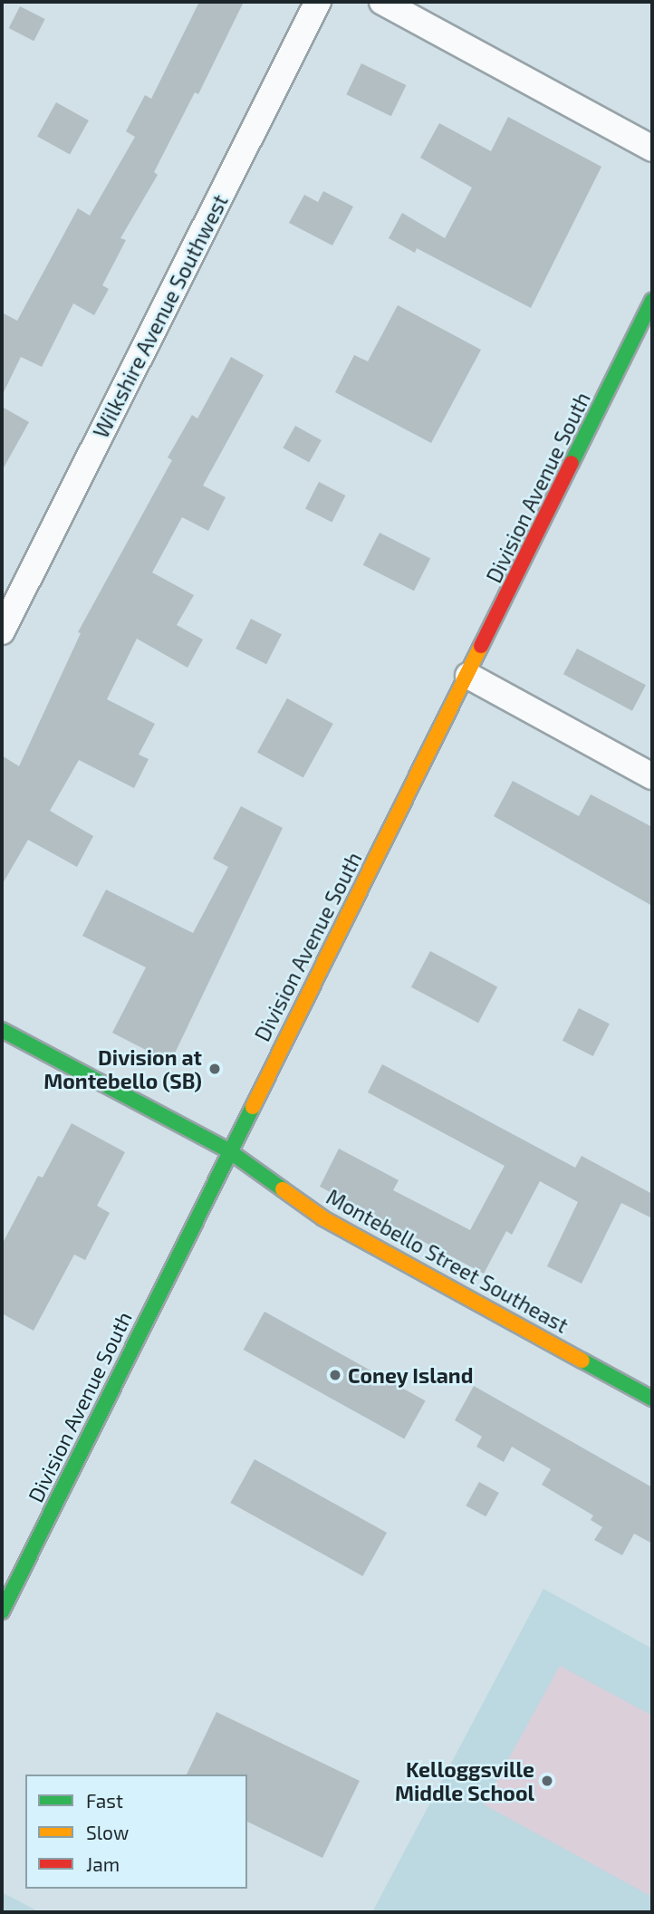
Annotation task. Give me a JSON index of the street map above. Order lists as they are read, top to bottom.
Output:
{
  "streets": {
    "main road": ["Division Avenue South", "Montebello Street Southeast"],
    "street": ["Wilkshire Avenue Southwest"]
  },
  "crossings": [
    ["Division Avenue South", "Montebello Street Southeast"]
  ],
  "places": ["Division at Montebello (SB)", "Coney Island", "Kelloggsville Middle School"],
  "legend": ["Fast", "Slow", "Jam"]
}
